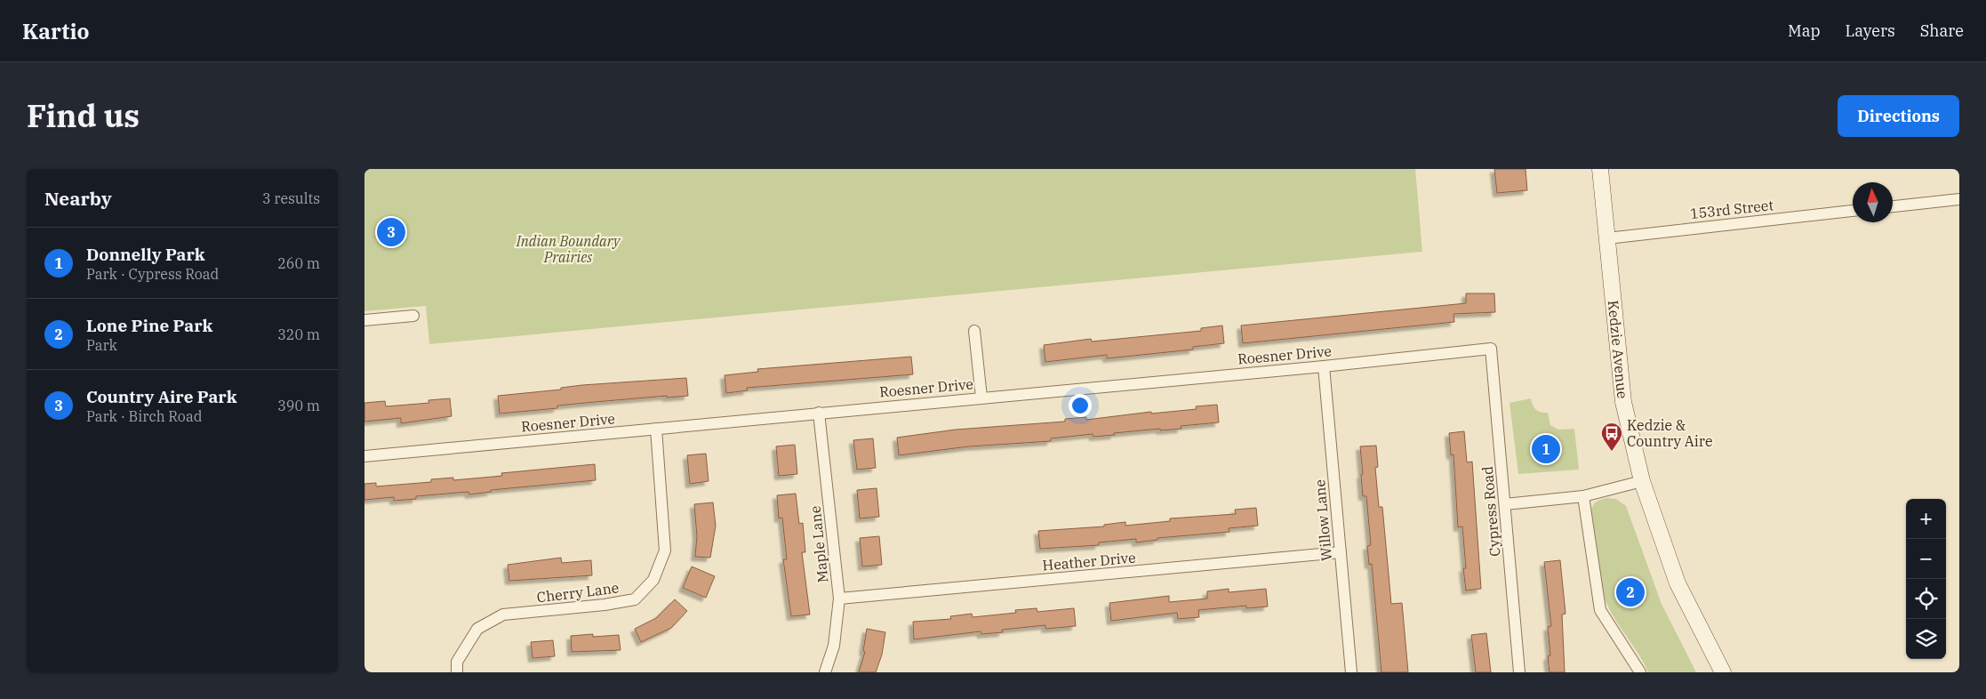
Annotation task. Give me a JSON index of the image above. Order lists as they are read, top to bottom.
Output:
{
  "streets": {
    "main road": ["Kedzie Avenue"],
    "street": [
      "153rd Street",
      "Roesner Drive",
      "Cypress Road",
      "Willow Lane",
      "Maple Lane",
      "Heather Drive",
      "Cherry Lane"
    ]
  },
  "crossings": [
    ["153rd Street", "Kedzie Avenue"],
    ["Roesner Drive", "Cypress Road"],
    ["Roesner Drive", "Willow Lane"],
    ["Roesner Drive", "Maple Lane"],
    ["Roesner Drive", "Cherry Lane"],
    ["Willow Lane", "Heather Drive"],
    ["Maple Lane", "Heather Drive"]
  ],
  "parks": ["Indian Boundary Prairies"],
  "places": {
    "bus stop": ["Kedzie & Country Aire"]
  },
  "north": "top",
  "page": {
    "header": "Kartio",
    "nav": ["Map", "Layers", "Share"],
    "title": "Find us",
    "buttons": "Directions",
    "heading": ["Nearby", "3 results"],
    "pins": ["3", "1", "2"],
    "list": [
      {
        "mark": "1",
        "name": "Donnelly Park",
        "note": "Park · Cypress Road",
        "value": "260 m"
      },
      {
        "mark": "2",
        "name": "Lone Pine Park",
        "note": "Park",
        "value": "320 m"
      },
      {
        "mark": "3",
        "name": "Country Aire Park",
        "note": "Park · Birch Road",
        "value": "390 m"
      }
    ],
    "map_buttons": ["+", "−"]
  }
}
